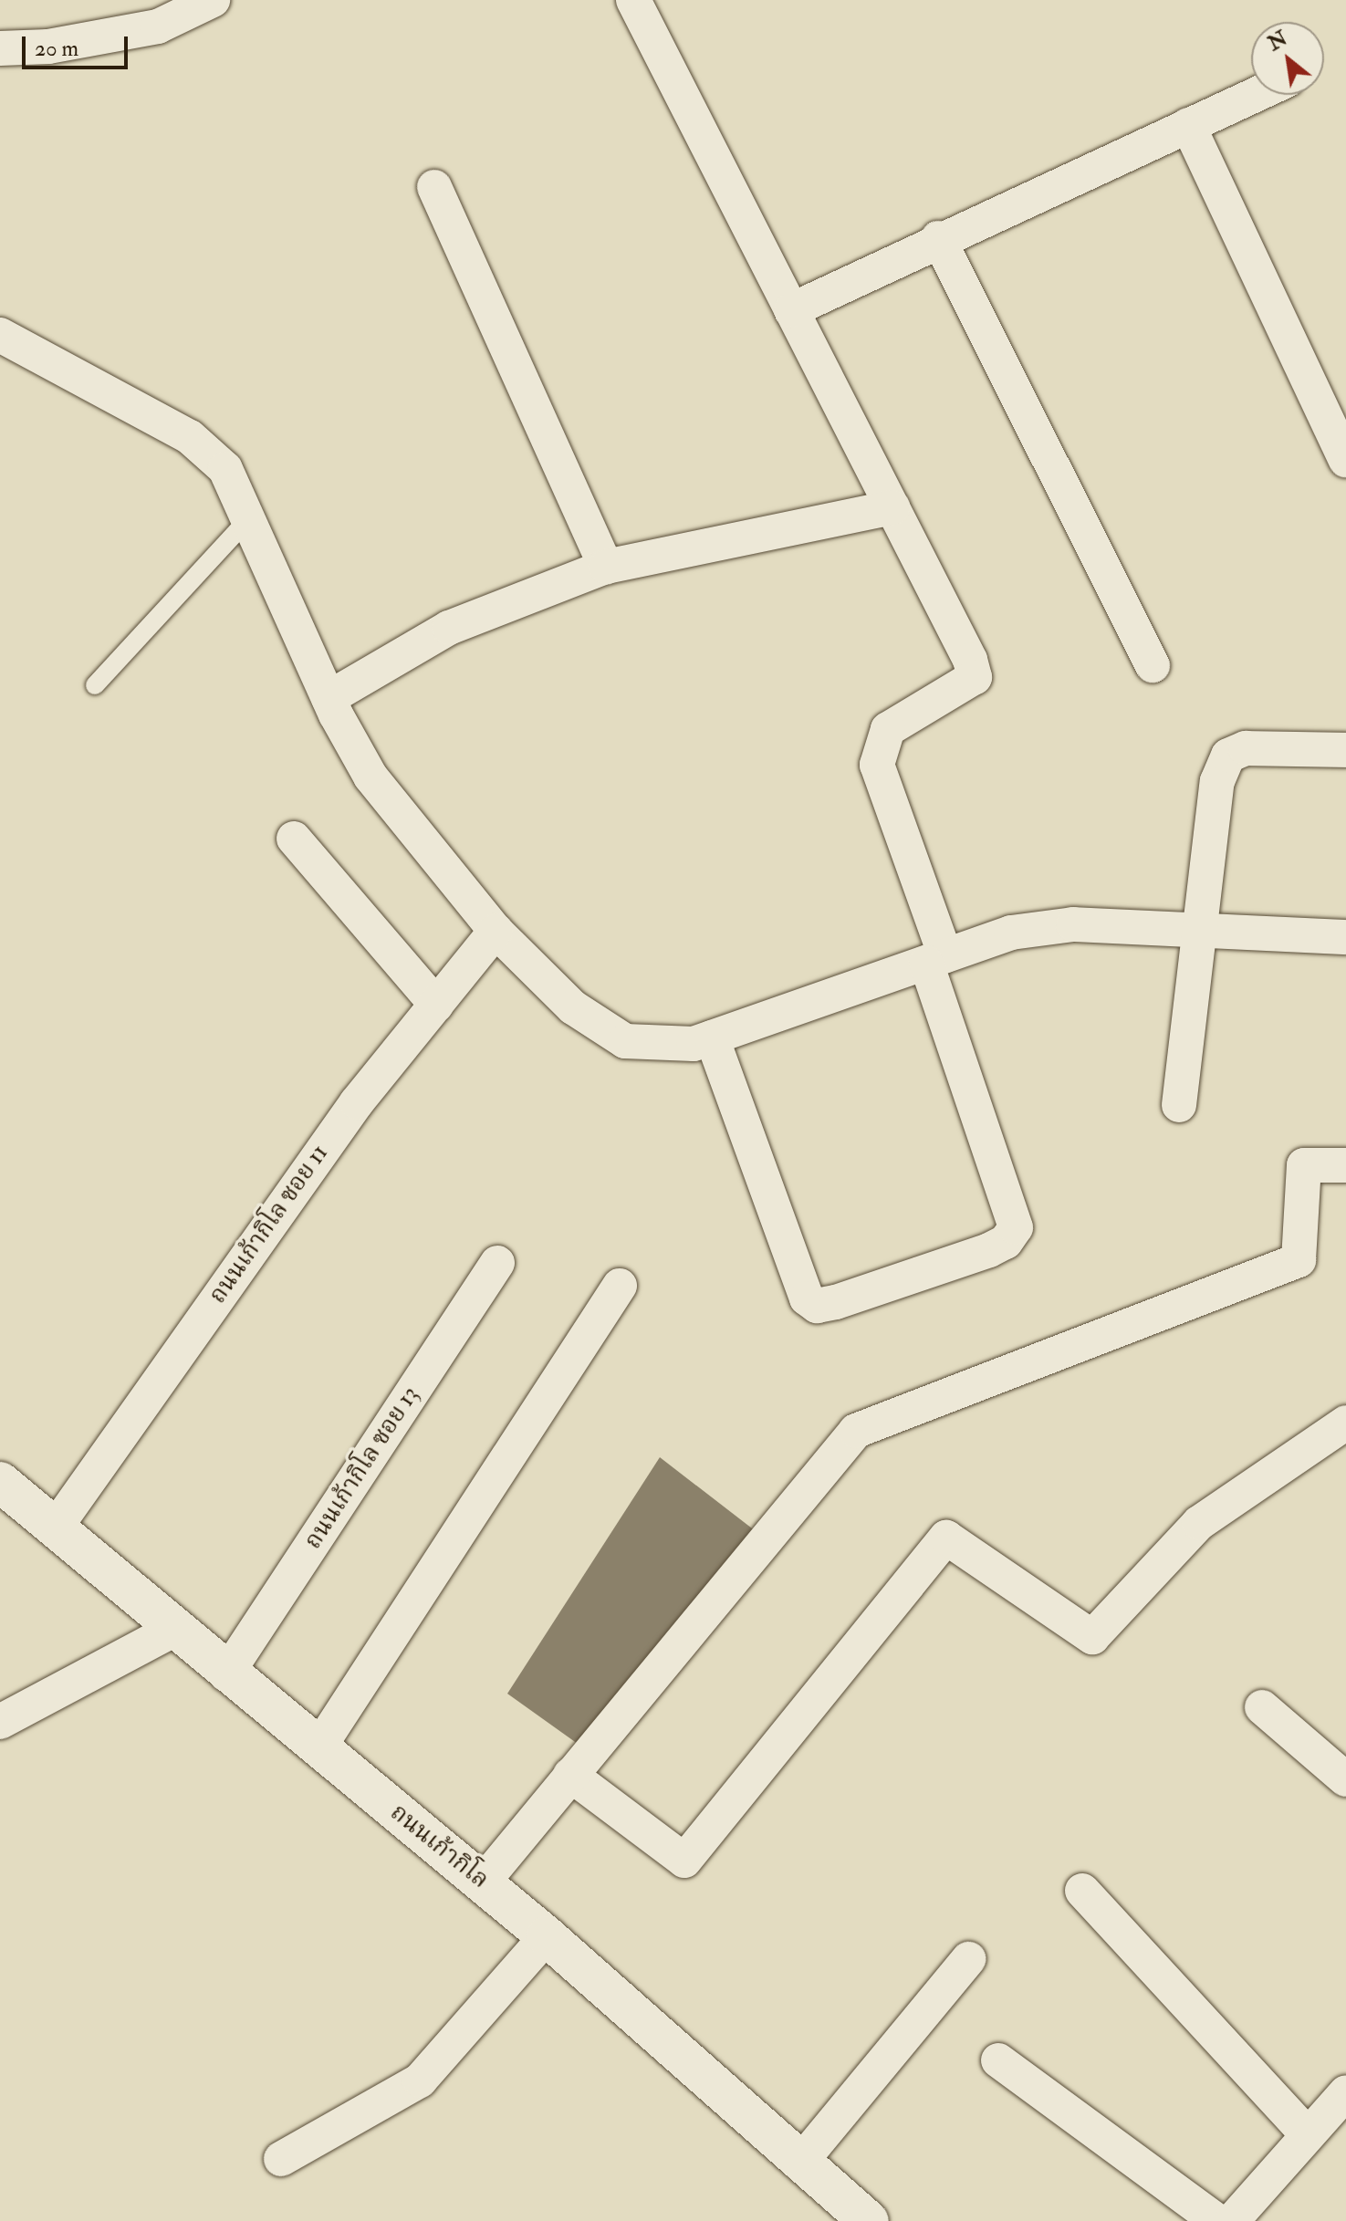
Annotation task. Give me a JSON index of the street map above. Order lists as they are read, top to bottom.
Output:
{
  "streets": {
    "main road": ["ถนนเก้ากิโล"],
    "street": ["ถนนเก้ากิโล ซอย 11", "ถนนเก้ากิโล ซอย 13"]
  },
  "crossings": [
    ["ถนนเก้ากิโล ซอย 11", "ถนนเก้ากิโล"],
    ["ถนนเก้ากิโล ซอย 13", "ถนนเก้ากิโล"]
  ],
  "scale_bar": "20 m",
  "north": "top left"
}
